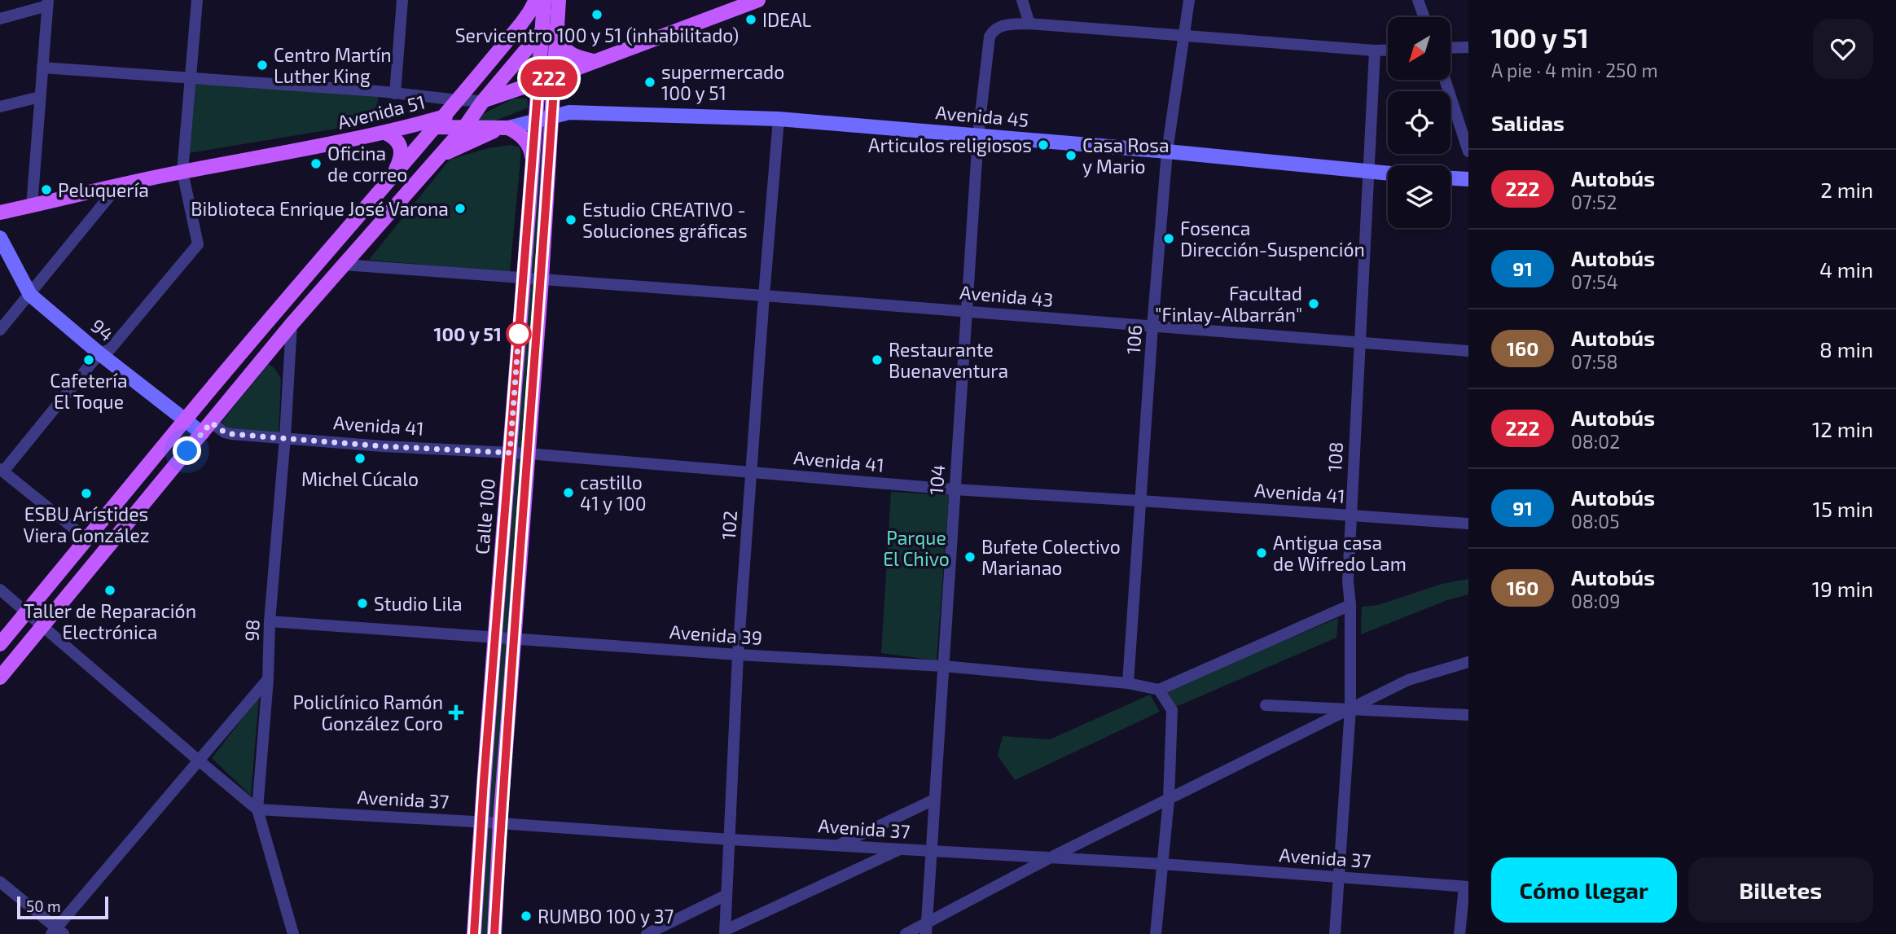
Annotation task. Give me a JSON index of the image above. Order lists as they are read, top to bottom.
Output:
{
  "streets": {
    "main road": ["Avenida 51", "Calle 100"],
    "street": [
      "Avenida 45",
      "Avenida 43",
      "94",
      "106",
      "Avenida 41",
      "108",
      "104",
      "102",
      "98",
      "Avenida 39",
      "Avenida 37"
    ]
  },
  "crossings": [
    ["Avenida 51", "Calle 100"],
    ["Avenida 45", "106"],
    ["Avenida 45", "108"],
    ["Avenida 45", "104"],
    ["Avenida 45", "Calle 100"],
    ["Avenida 45", "102"],
    ["Avenida 43", "106"],
    ["Avenida 43", "108"],
    ["Avenida 43", "104"],
    ["Avenida 43", "Calle 100"],
    ["Avenida 43", "102"],
    ["94", "Avenida 41"],
    ["106", "Avenida 41"],
    ["106", "Avenida 39"],
    ["Avenida 41", "108"],
    ["Avenida 41", "104"],
    ["Avenida 41", "Calle 100"],
    ["Avenida 41", "102"],
    ["Avenida 41", "98"],
    ["108", "Avenida 37"],
    ["104", "Avenida 39"],
    ["104", "Avenida 37"],
    ["Calle 100", "Avenida 39"],
    ["Calle 100", "Avenida 37"],
    ["102", "Avenida 39"],
    ["102", "Avenida 37"],
    ["98", "Avenida 39"],
    ["98", "Avenida 37"]
  ],
  "parks": ["Parque El Chivo"],
  "places": {
    "other": [
      "Servicentro 100 y 51 (inhabilitado)",
      "IDEAL",
      "Centro Martín Luther King",
      "supermercado 100 y 51",
      "Articulos religiosos",
      "Casa Rosa y Mario",
      "Oficina de correo",
      "Peluquería",
      "Biblioteca Enrique José Varona",
      "Estudio CREATIVO - Soluciones gráficas",
      "Fosenca Dirección-Suspención",
      "Facultad \"Finlay-Albarrán\"",
      "100 y 51",
      "Cafetería El Toque",
      "Restaurante Buenaventura",
      "Michel Cúcalo",
      "castillo 41 y 100",
      "ESBU Arístides Viera González",
      "Antigua casa de Wifredo Lam",
      "Bufete Colectivo Marianao",
      "Taller de Reparación Electrónica",
      "Studio Lila",
      "RUMBO 100 y 37"
    ],
    "health": ["Policlínico Ramón González Coro"]
  },
  "lines": ["bus line 222"],
  "scale_bar": "50 m",
  "north": "bottom left",
  "page": {
    "on_map": "222",
    "heading": [
      ["100 y 51", "A pie · 4 min · 250 m"],
      "Salidas"
    ],
    "list": [
      {
        "mark": "222",
        "name": "Autobús",
        "note": "07:52",
        "value": "2 min"
      },
      {
        "mark": "91",
        "name": "Autobús",
        "note": "07:54",
        "value": "4 min"
      },
      {
        "mark": "160",
        "name": "Autobús",
        "note": "07:58",
        "value": "8 min"
      },
      {
        "mark": "222",
        "name": "Autobús",
        "note": "08:02",
        "value": "12 min"
      },
      {
        "mark": "91",
        "name": "Autobús",
        "note": "08:05",
        "value": "15 min"
      },
      {
        "mark": "160",
        "name": "Autobús",
        "note": "08:09",
        "value": "19 min"
      }
    ],
    "buttons": ["Cómo llegar", "Billetes"],
    "scale": "50 m"
  }
}
